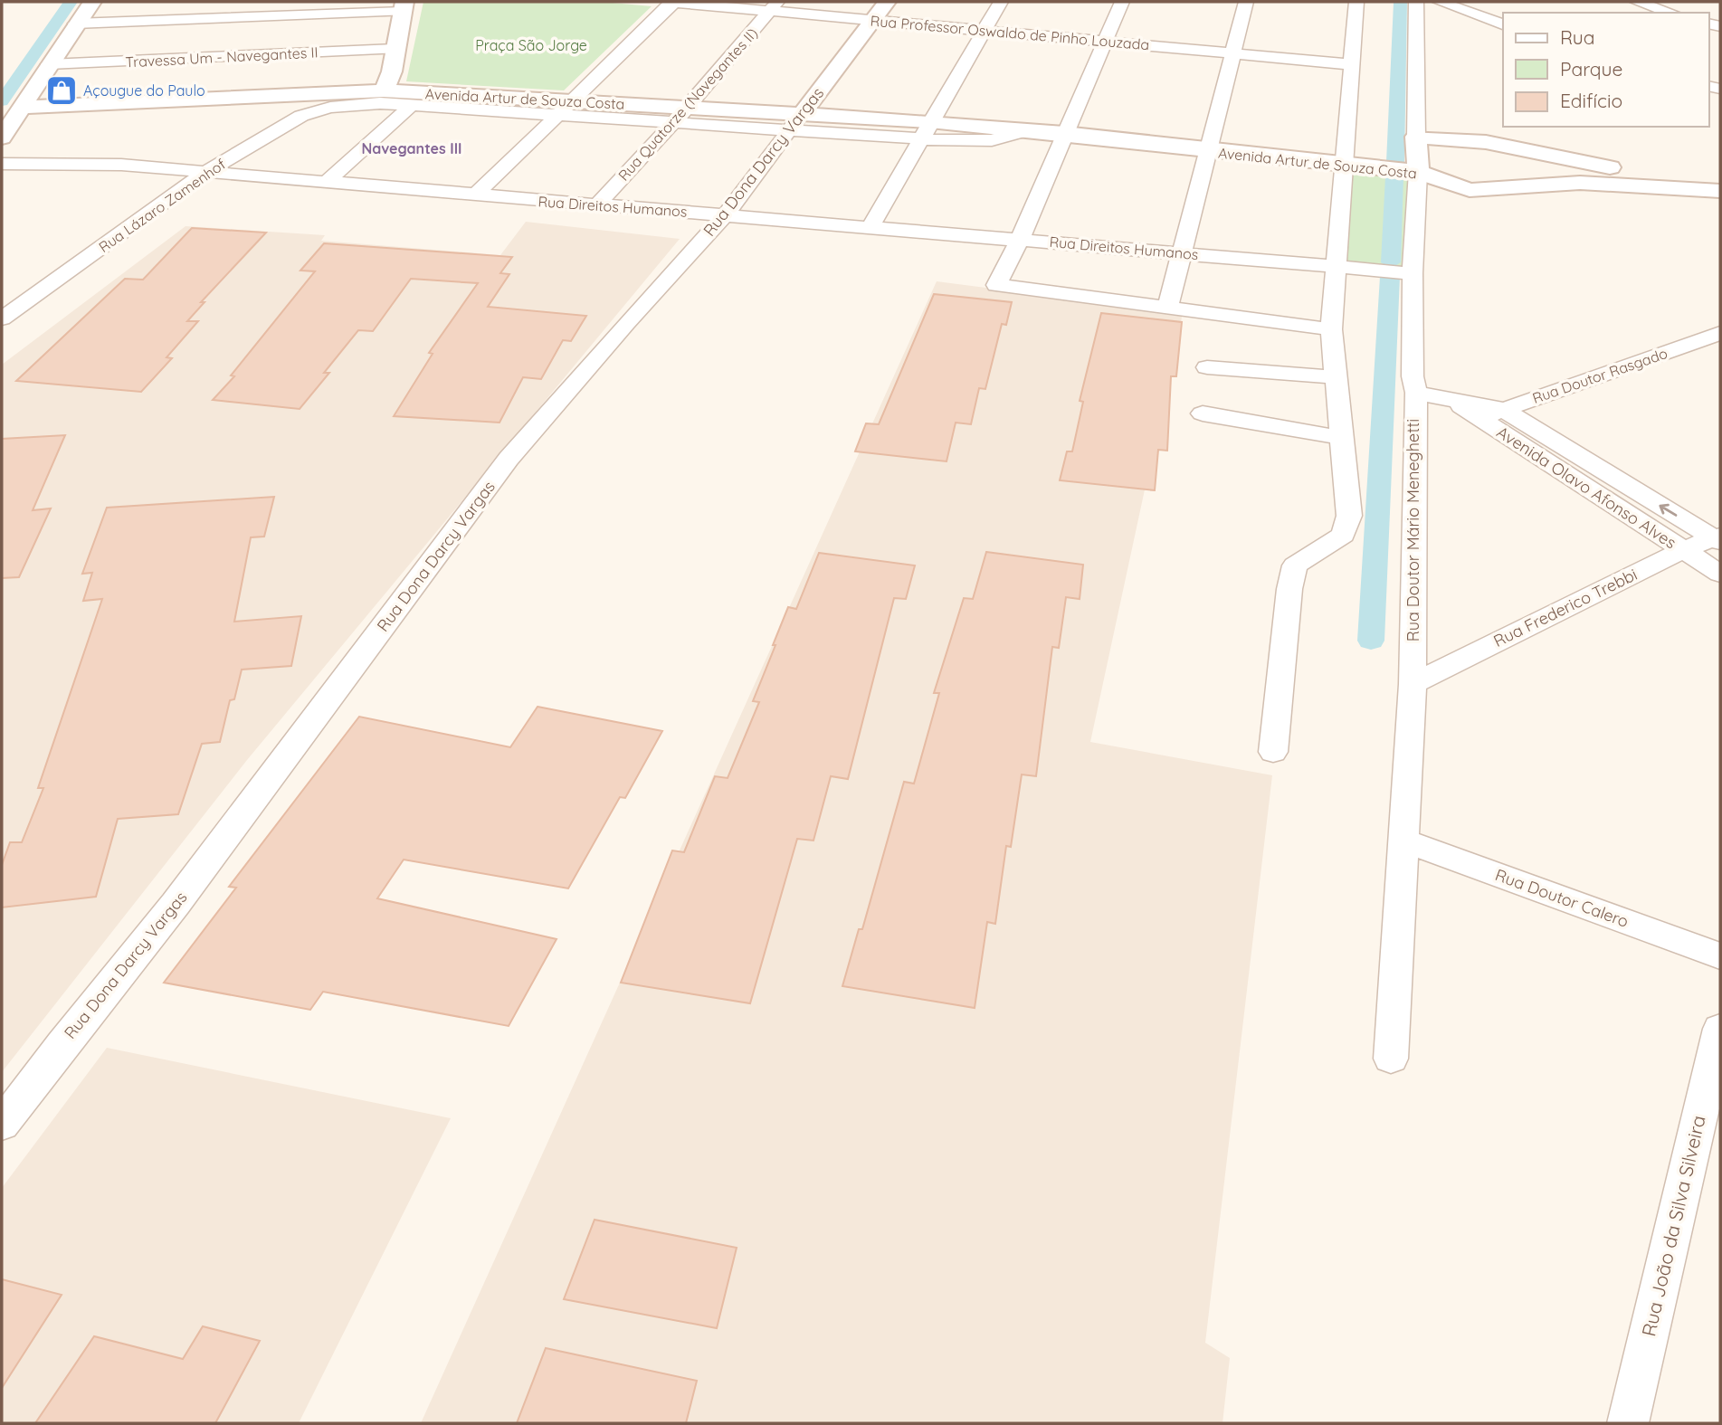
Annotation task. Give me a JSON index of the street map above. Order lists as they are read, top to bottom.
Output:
{
  "streets": {
    "street": [
      "Rua Professor Oswaldo de Pinho Louzada",
      "Travessa Um - Navegantes II",
      "Avenida Artur de Souza Costa",
      "Rua Quatorze (Navegantes II)",
      "Rua Dona Darcy Vargas",
      "Rua Lázaro Zamenhof",
      "Rua Direitos Humanos",
      "Rua Doutor Rasgado",
      "Avenida Olavo Afonso Alves",
      "Rua Doutor Mário Meneghetti",
      "Rua Frederico Trebbi",
      "Rua Doutor Calero",
      "Rua João da Silva Silveira"
    ]
  },
  "crossings": [
    ["Rua Professor Oswaldo de Pinho Louzada", "Rua Quatorze (Navegantes II)"],
    ["Rua Professor Oswaldo de Pinho Louzada", "Rua Dona Darcy Vargas"],
    ["Avenida Artur de Souza Costa", "Rua Quatorze (Navegantes II)"],
    ["Avenida Artur de Souza Costa", "Rua Dona Darcy Vargas"],
    ["Avenida Artur de Souza Costa", "Rua Lázaro Zamenhof"],
    ["Avenida Artur de Souza Costa", "Rua Doutor Mário Meneghetti"],
    ["Rua Quatorze (Navegantes II)", "Rua Direitos Humanos"],
    ["Rua Dona Darcy Vargas", "Rua Direitos Humanos"],
    ["Rua Lázaro Zamenhof", "Rua Direitos Humanos"],
    ["Rua Direitos Humanos", "Rua Doutor Mário Meneghetti"],
    ["Rua Doutor Rasgado", "Avenida Olavo Afonso Alves"],
    ["Avenida Olavo Afonso Alves", "Rua Doutor Mário Meneghetti"],
    ["Avenida Olavo Afonso Alves", "Rua Frederico Trebbi"],
    ["Rua Doutor Mário Meneghetti", "Rua Frederico Trebbi"],
    ["Rua Doutor Mário Meneghetti", "Rua Doutor Calero"]
  ],
  "districts": ["Navegantes III"],
  "parks": ["Praça São Jorge"],
  "places": {
    "shop": ["Açougue do Paulo"]
  },
  "legend": ["Rua", "Parque", "Edifício"]
}
